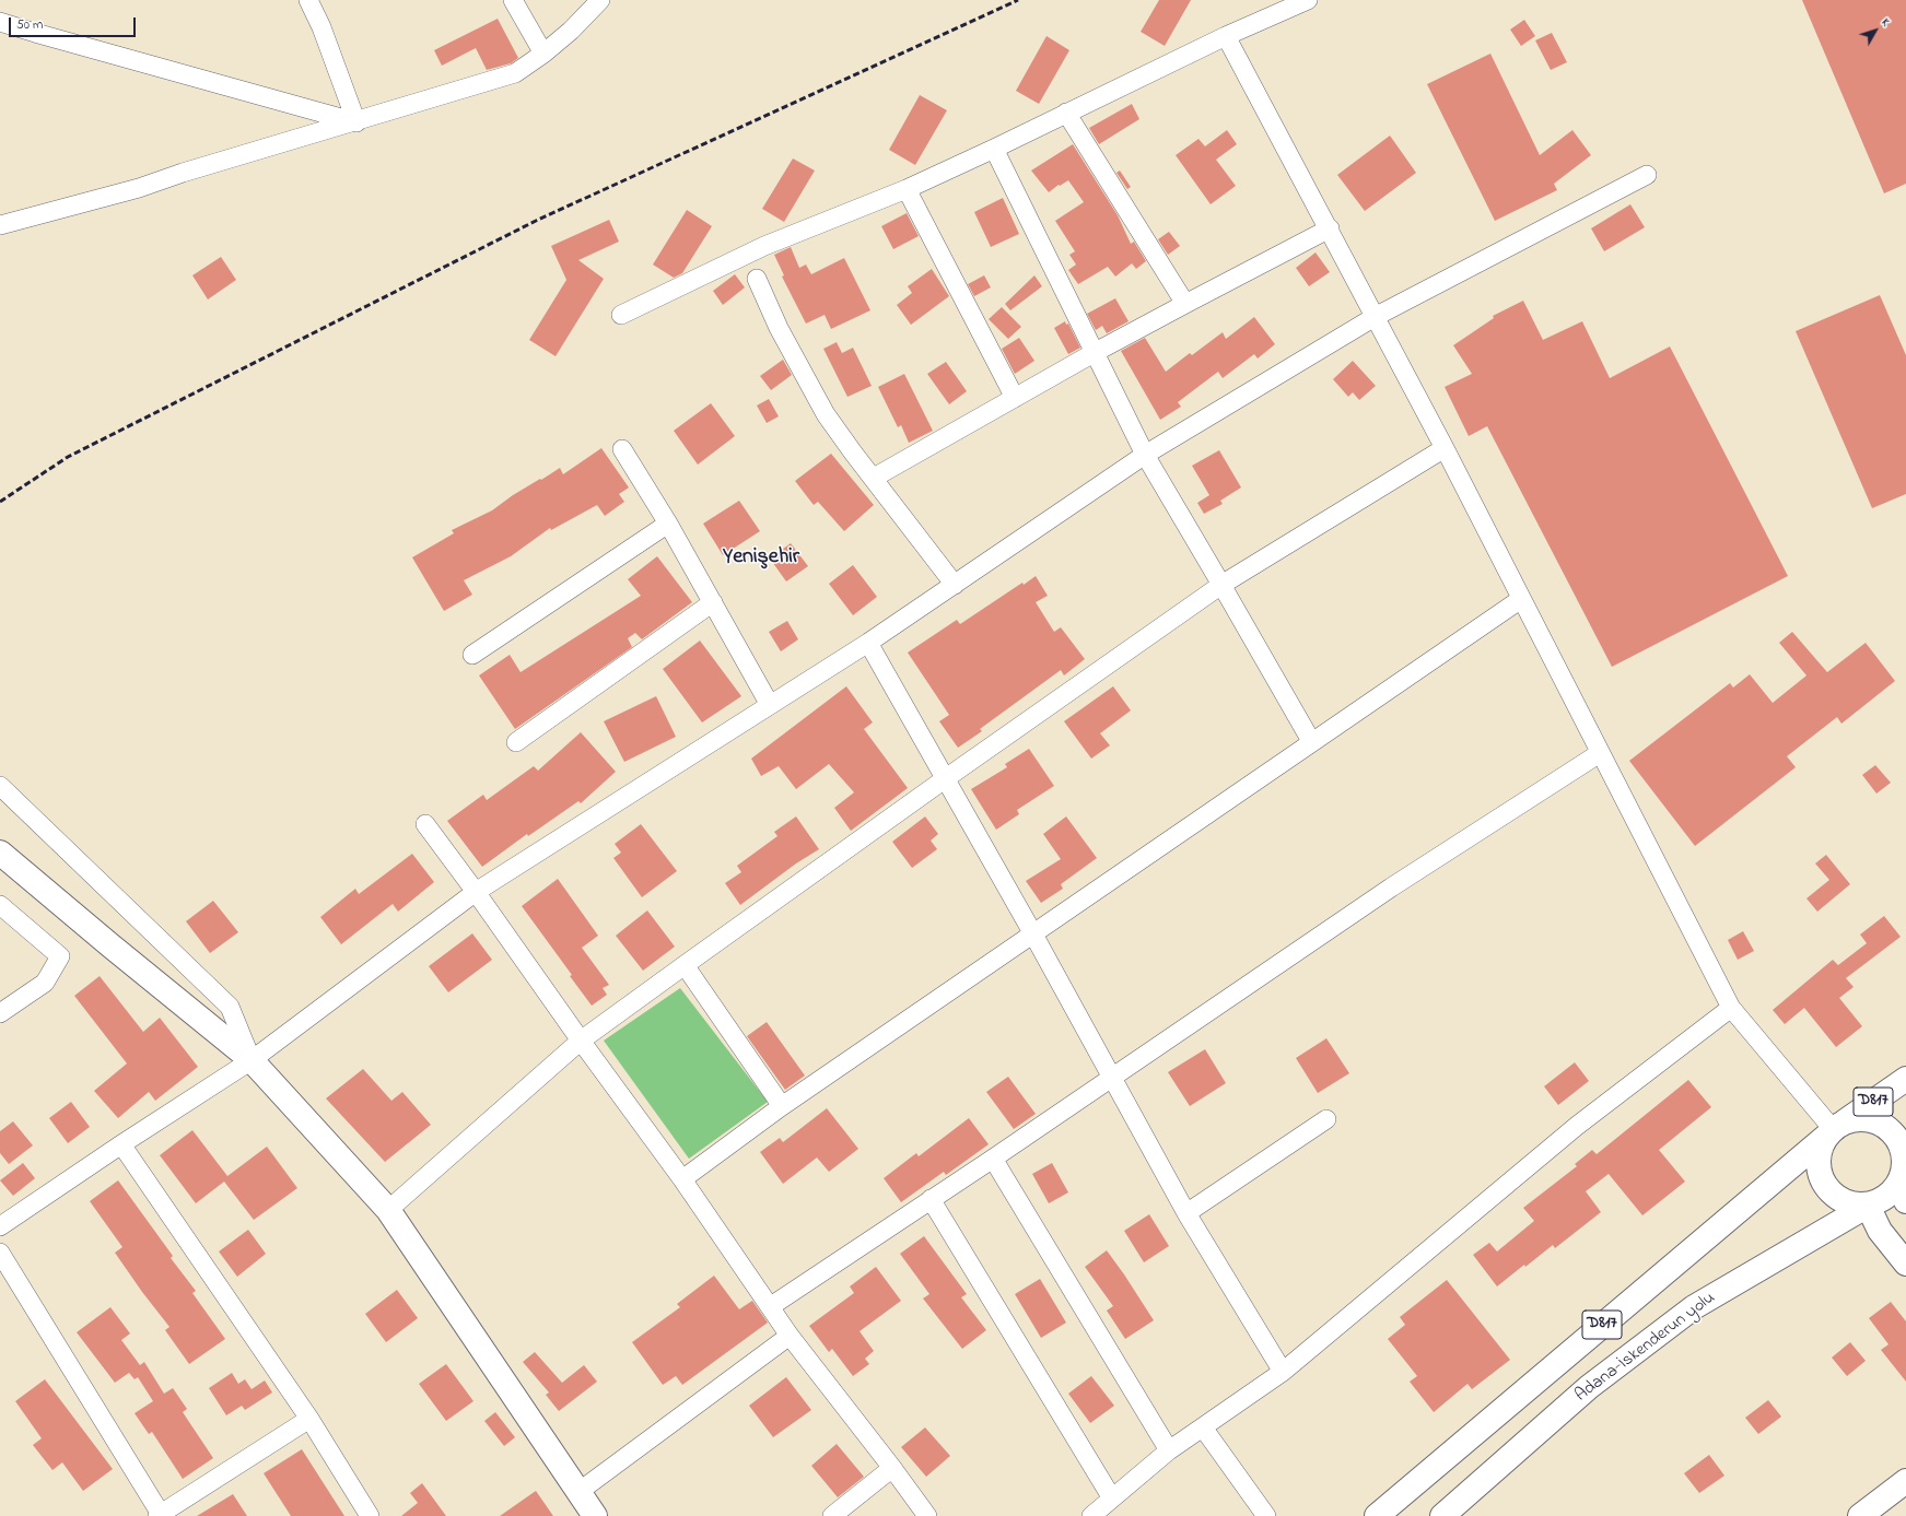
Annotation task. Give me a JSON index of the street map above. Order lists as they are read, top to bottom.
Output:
{
  "streets": {
    "main road": ["D817", "Adana-İskenderun yolu"]
  },
  "crossings": [
    ["D817", "Adana-İskenderun yolu"]
  ],
  "districts": ["Yenişehir"],
  "scale_bar": "50 m",
  "north": "top right"
}
